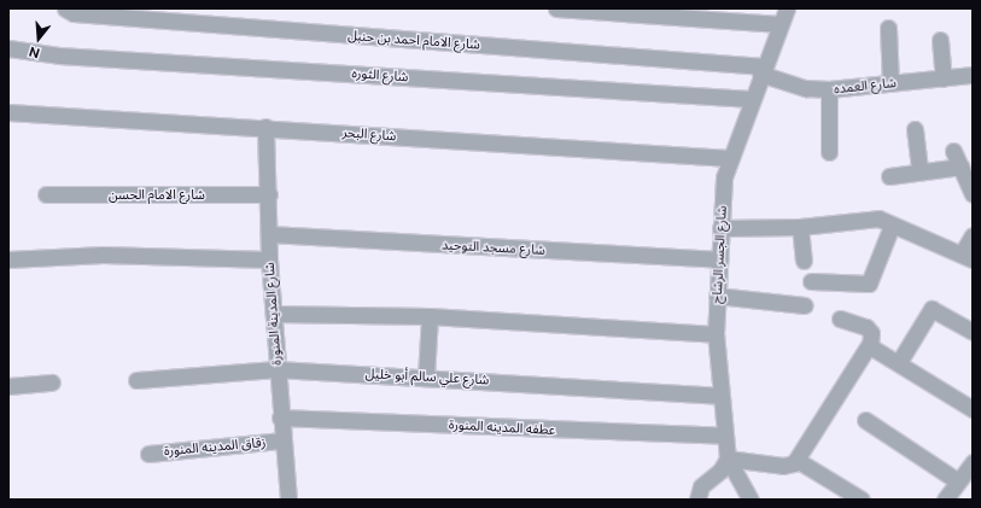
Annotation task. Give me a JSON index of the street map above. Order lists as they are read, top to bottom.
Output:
{
  "streets": {
    "street": [
      "شارع الامام احمد بن حنبل",
      "شارع الثوره",
      "شارع العمده",
      "شارع البحر",
      "شارع الامام الحسن",
      "شارع مسجد التوحيد",
      "شارع الجسر الرشاح",
      "شارع المدينة المنورة",
      "شارع علي سالم أبو خليل",
      "عطفه المدينه المنورة",
      "زقاق المدينه المنورة"
    ]
  },
  "crossings": [
    ["شارع الامام احمد بن حنبل", "شارع العمده"],
    ["شارع الامام احمد بن حنبل", "شارع الجسر الرشاح"],
    ["شارع الثوره", "شارع الجسر الرشاح"],
    ["شارع العمده", "شارع الجسر الرشاح"],
    ["شارع البحر", "شارع الجسر الرشاح"],
    ["شارع البحر", "شارع المدينة المنورة"],
    ["شارع الامام الحسن", "شارع المدينة المنورة"],
    ["شارع مسجد التوحيد", "شارع الجسر الرشاح"],
    ["شارع مسجد التوحيد", "شارع المدينة المنورة"],
    ["شارع الجسر الرشاح", "شارع علي سالم أبو خليل"],
    ["شارع الجسر الرشاح", "عطفه المدينه المنورة"],
    ["شارع المدينة المنورة", "شارع علي سالم أبو خليل"],
    ["شارع المدينة المنورة", "عطفه المدينه المنورة"],
    ["شارع المدينة المنورة", "زقاق المدينه المنورة"]
  ],
  "north": "bottom"
}
